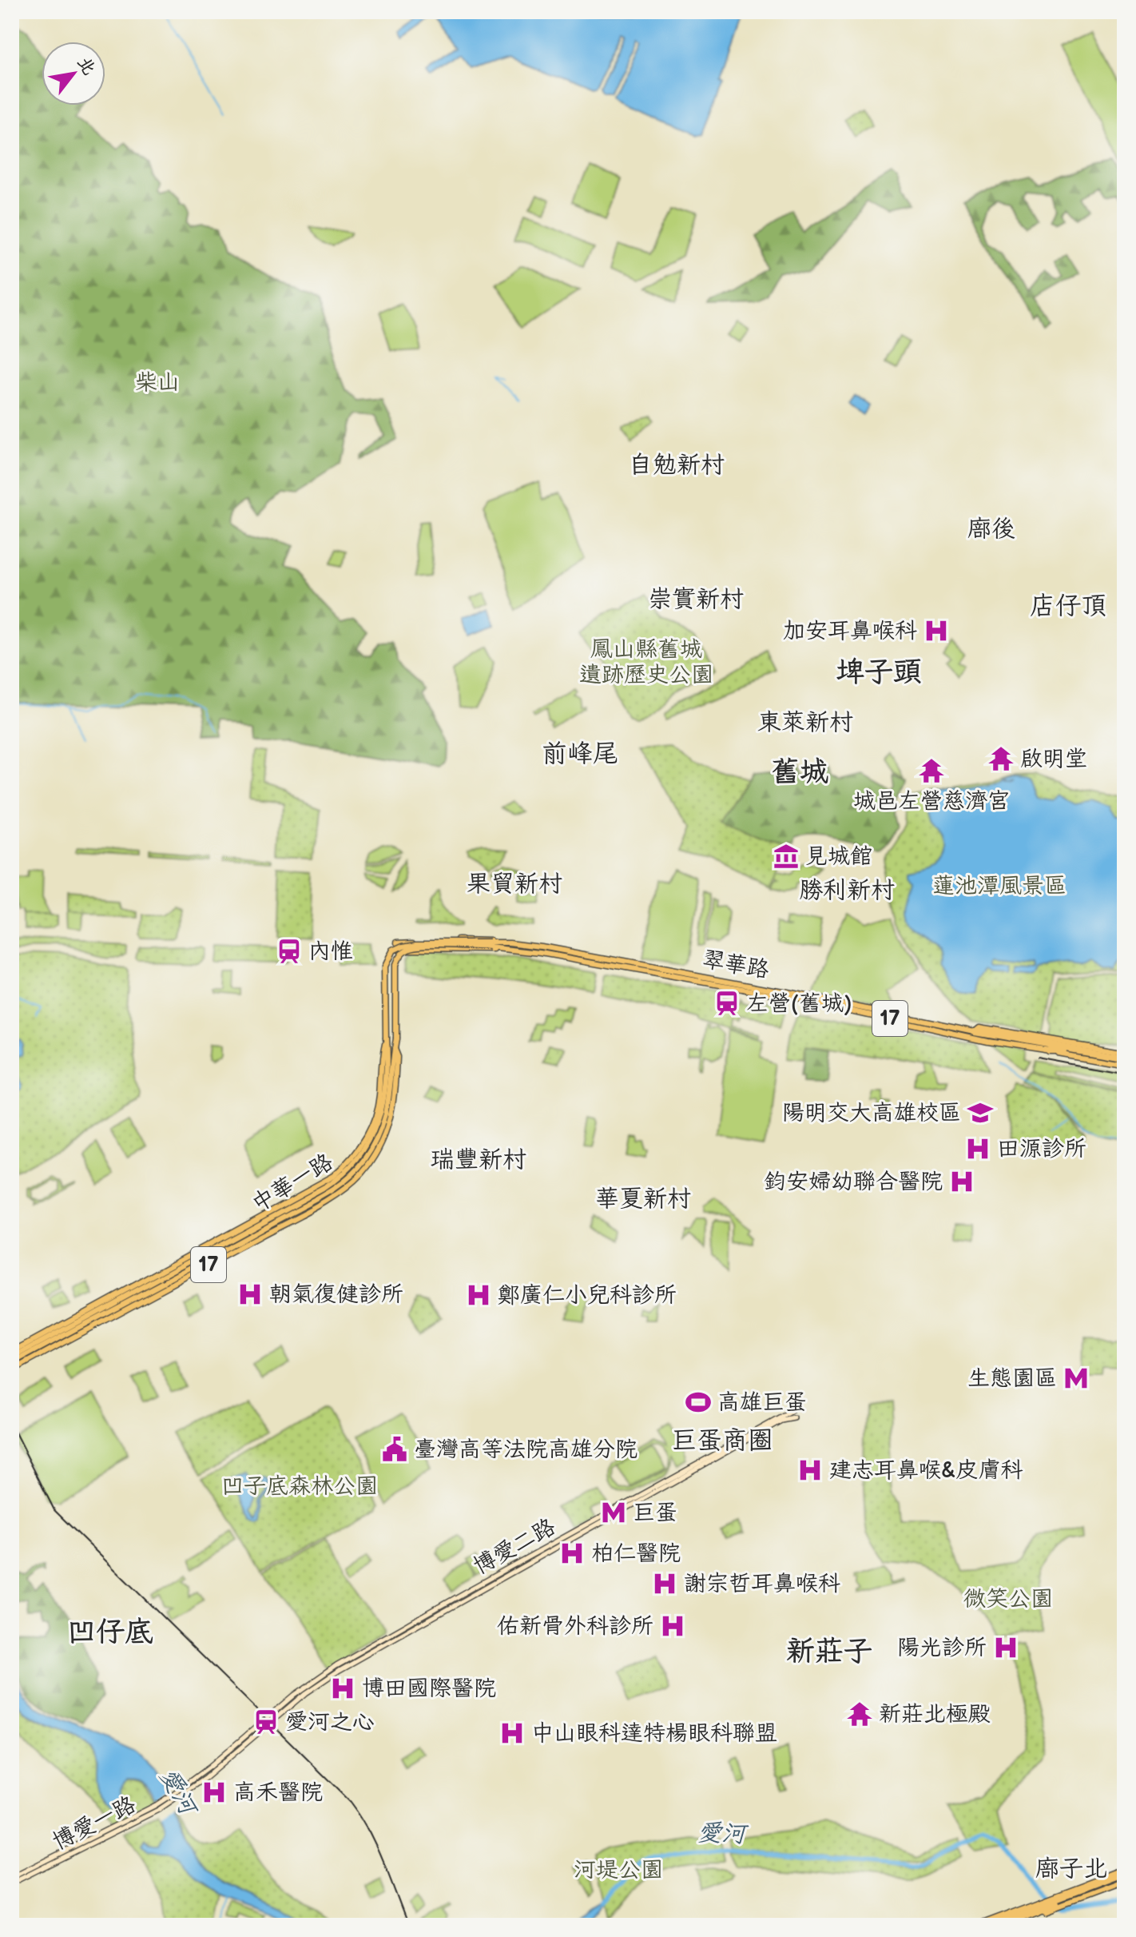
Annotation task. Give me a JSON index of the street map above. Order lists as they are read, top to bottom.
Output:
{
  "streets": {
    "main road": [
      "翠華路",
      "17",
      "中華一路",
      "博愛二路",
      "博愛一路"
    ]
  },
  "crossings": [
    ["翠華路", "17"],
    ["翠華路", "中華一路"],
    ["17", "中華一路"]
  ],
  "districts": [
    "自勉新村",
    "廍後",
    "崇實新村",
    "店仔頂",
    "埤子頭",
    "東萊新村",
    "前峰尾",
    "舊城",
    "果貿新村",
    "勝利新村",
    "瑞豐新村",
    "華夏新村",
    "巨蛋商圈",
    "凹仔底",
    "新莊子",
    "廍子北"
  ],
  "water": ["愛河"],
  "parks": [
    "柴山",
    "鳳山縣舊城 遺跡歷史公園",
    "蓮池潭風景區",
    "凹子底森林公園",
    "微笑公園",
    "河堤公園"
  ],
  "places": {
    "hospital": [
      "加安耳鼻喉科",
      "田源診所",
      "鈞安婦幼聯合醫院",
      "朝氣復健診所",
      "鄭廣仁小兒科診所",
      "建志耳鼻喉&皮膚科",
      "柏仁醫院",
      "謝宗哲耳鼻喉科",
      "佑新骨外科診所",
      "陽光診所",
      "博田國際醫院",
      "中山眼科達特楊眼科聯盟",
      "高禾醫院"
    ],
    "temple": ["啟明堂", "城邑左營慈濟宮", "新莊北極殿"],
    "museum": ["見城館"],
    "station": ["內惟", "左營(舊城)", "愛河之心"],
    "school or university": ["陽明交大高雄校區"],
    "metro station": ["生態園區", "巨蛋"],
    "sports": ["高雄巨蛋"],
    "public building": ["臺灣高等法院高雄分院"]
  },
  "north": "top right"
}
